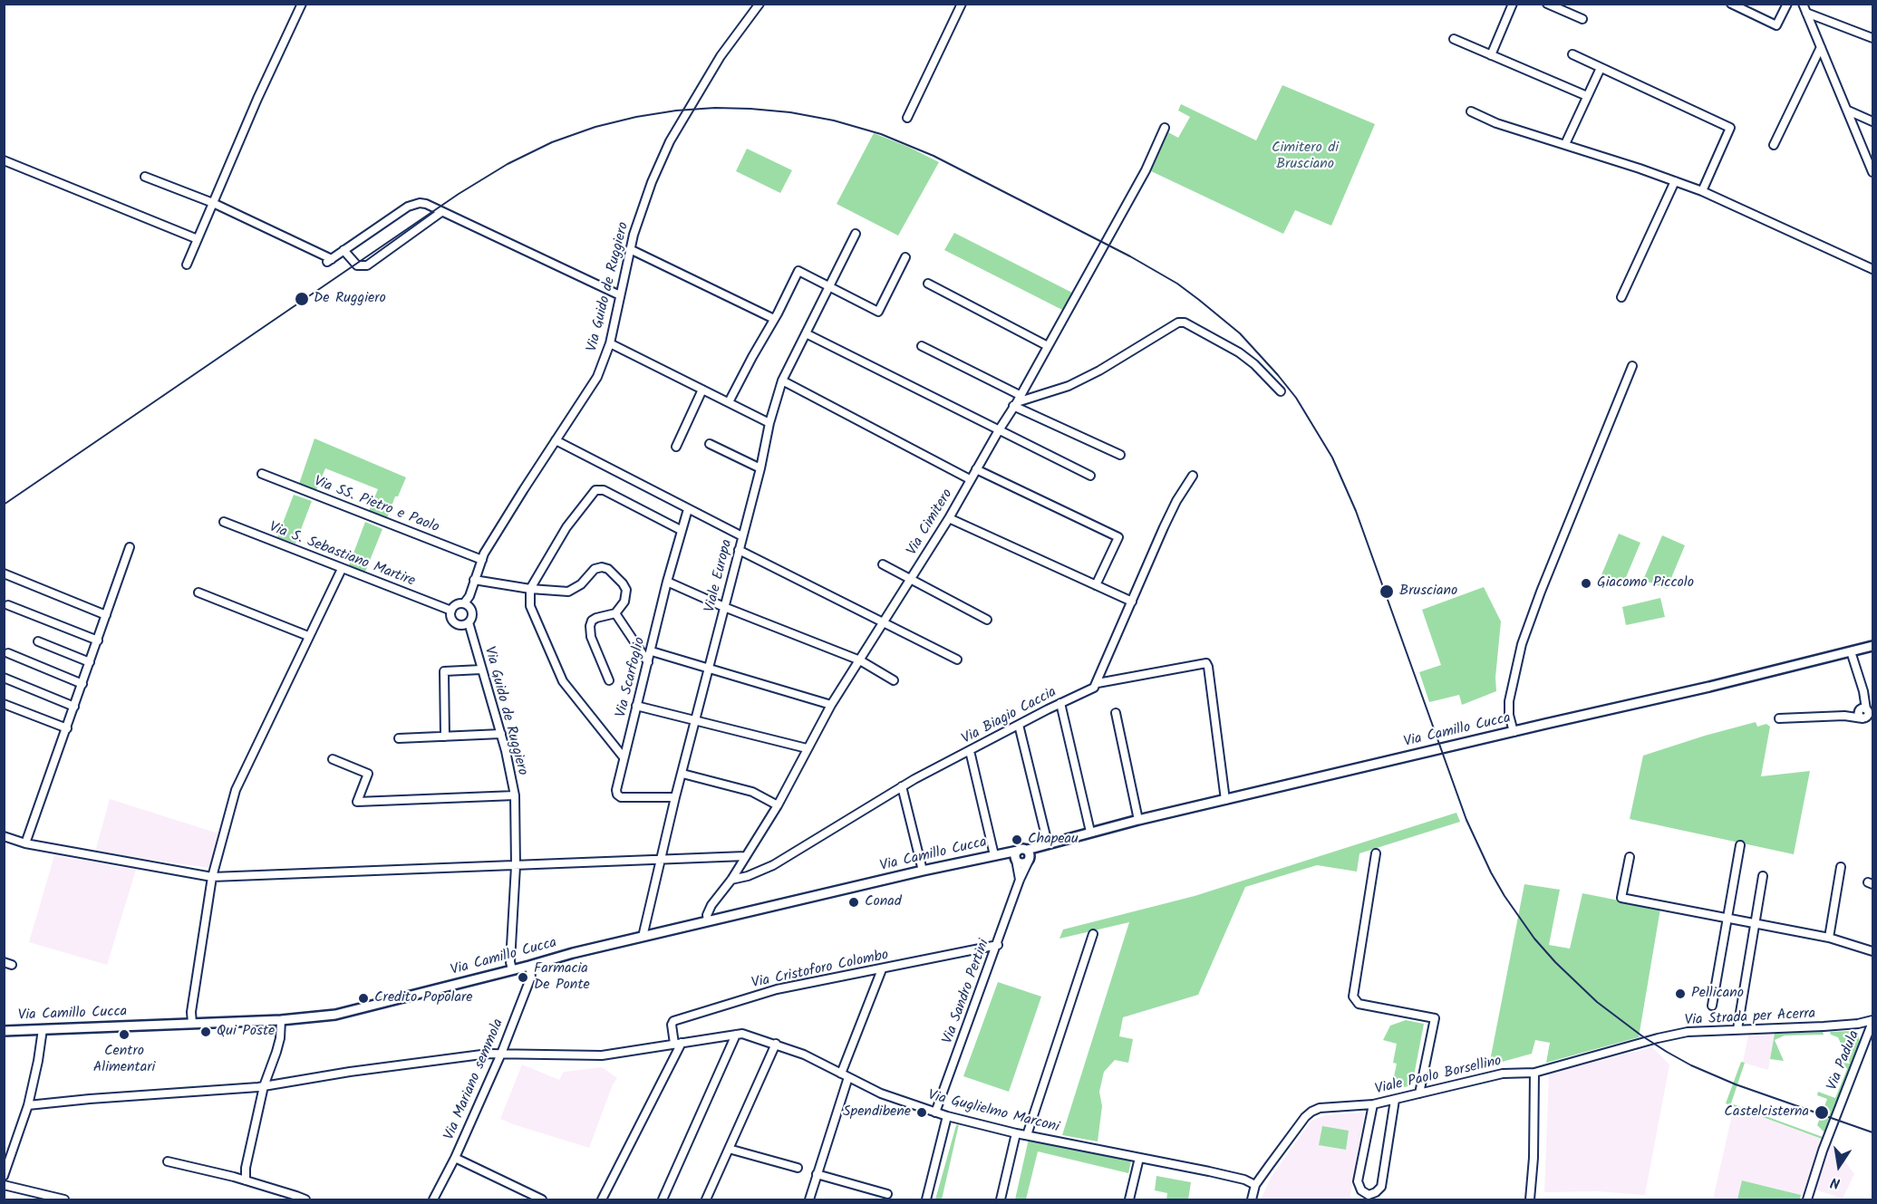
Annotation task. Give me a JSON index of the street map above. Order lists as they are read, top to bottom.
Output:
{
  "streets": {
    "street": [
      "Via Guido de Ruggiero",
      "Via SS. Pietro e Paolo",
      "Via Cimitero",
      "Via S. Sebastiano Martire",
      "Viale Europa",
      "Via Scarfoglio",
      "Via Biagio Caccia",
      "Via Camillo Cucca",
      "Via Cristoforo Colombo",
      "Via Sandro Pertini",
      "Via Strada per Acerra",
      "Via Padula",
      "Viale Paolo Borsellino",
      "Via Mariano semmola",
      "Via Guglielmo Marconi"
    ]
  },
  "crossings": [
    ["Via Guido de Ruggiero", "Via SS. Pietro e Paolo"],
    ["Via Guido de Ruggiero", "Via S. Sebastiano Martire"],
    ["Via Guido de Ruggiero", "Via Camillo Cucca"],
    ["Via Cimitero", "Via Biagio Caccia"],
    ["Via Cimitero", "Via Camillo Cucca"],
    ["Viale Europa", "Via Scarfoglio"],
    ["Viale Europa", "Via Camillo Cucca"],
    ["Via Camillo Cucca", "Via Sandro Pertini"],
    ["Via Camillo Cucca", "Via Mariano semmola"],
    ["Via Cristoforo Colombo", "Via Sandro Pertini"],
    ["Via Cristoforo Colombo", "Via Guglielmo Marconi"],
    ["Via Sandro Pertini", "Via Guglielmo Marconi"],
    ["Via Strada per Acerra", "Via Padula"],
    ["Via Strada per Acerra", "Viale Paolo Borsellino"],
    ["Viale Paolo Borsellino", "Via Guglielmo Marconi"],
    ["Via Mariano semmola", "Via Guglielmo Marconi"]
  ],
  "parks": ["Cimitero di Brusciano"],
  "places": [
    "De Ruggiero",
    "Giacomo Piccolo",
    "Brusciano",
    "Chapeau",
    "Conad",
    "Farmacia De Ponte",
    "Pellicano",
    "Credito Popolare",
    "Qui Poste",
    "Centro Alimentari",
    "Spendibene",
    "Castelcisterna"
  ],
  "north": "bottom"
}
